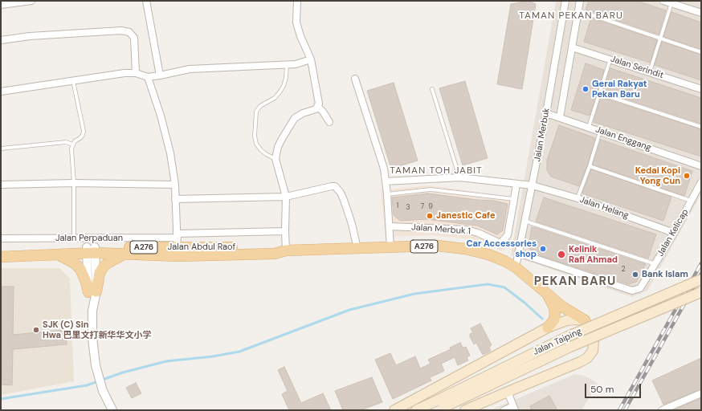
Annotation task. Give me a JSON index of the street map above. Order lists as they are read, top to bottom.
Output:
{
  "streets": {
    "main road": ["A276", "Jalan Abdul Raof", "Jalan Taiping"],
    "street": [
      "Jalan Serindit",
      "Jalan Merbuk",
      "Jalan Enggang",
      "Jalan Helang",
      "Jalan Merbuk 1",
      "Jalan Kelicap",
      "Jalan Perpaduan"
    ]
  },
  "crossings": [
    ["Jalan Merbuk", "Jalan Enggang"],
    ["Jalan Merbuk", "Jalan Helang"],
    ["Jalan Merbuk", "Jalan Kelicap"],
    ["Jalan Merbuk", "Jalan Abdul Raof"],
    ["Jalan Helang", "Jalan Kelicap"],
    ["Jalan Perpaduan", "Jalan Abdul Raof"]
  ],
  "districts": ["TAMAN PEKAN BARU", "TAMAN TOH JABIT", "PEKAN BARU"],
  "places": [
    "Gerai Rakyat Pekan Baru",
    "Kedai Kopi Yong Cun",
    "Janestic Cafe",
    "Car Accessories shop",
    "Kelinik Rafi Ahmad",
    "Bank Islam",
    "SJK (C) Sin Hwa 巴里文打新华华文小学"
  ],
  "house_numbers": [
    "1",
    "7",
    "9",
    "3",
    "2"
  ],
  "scale_bar": "50 m"
}
